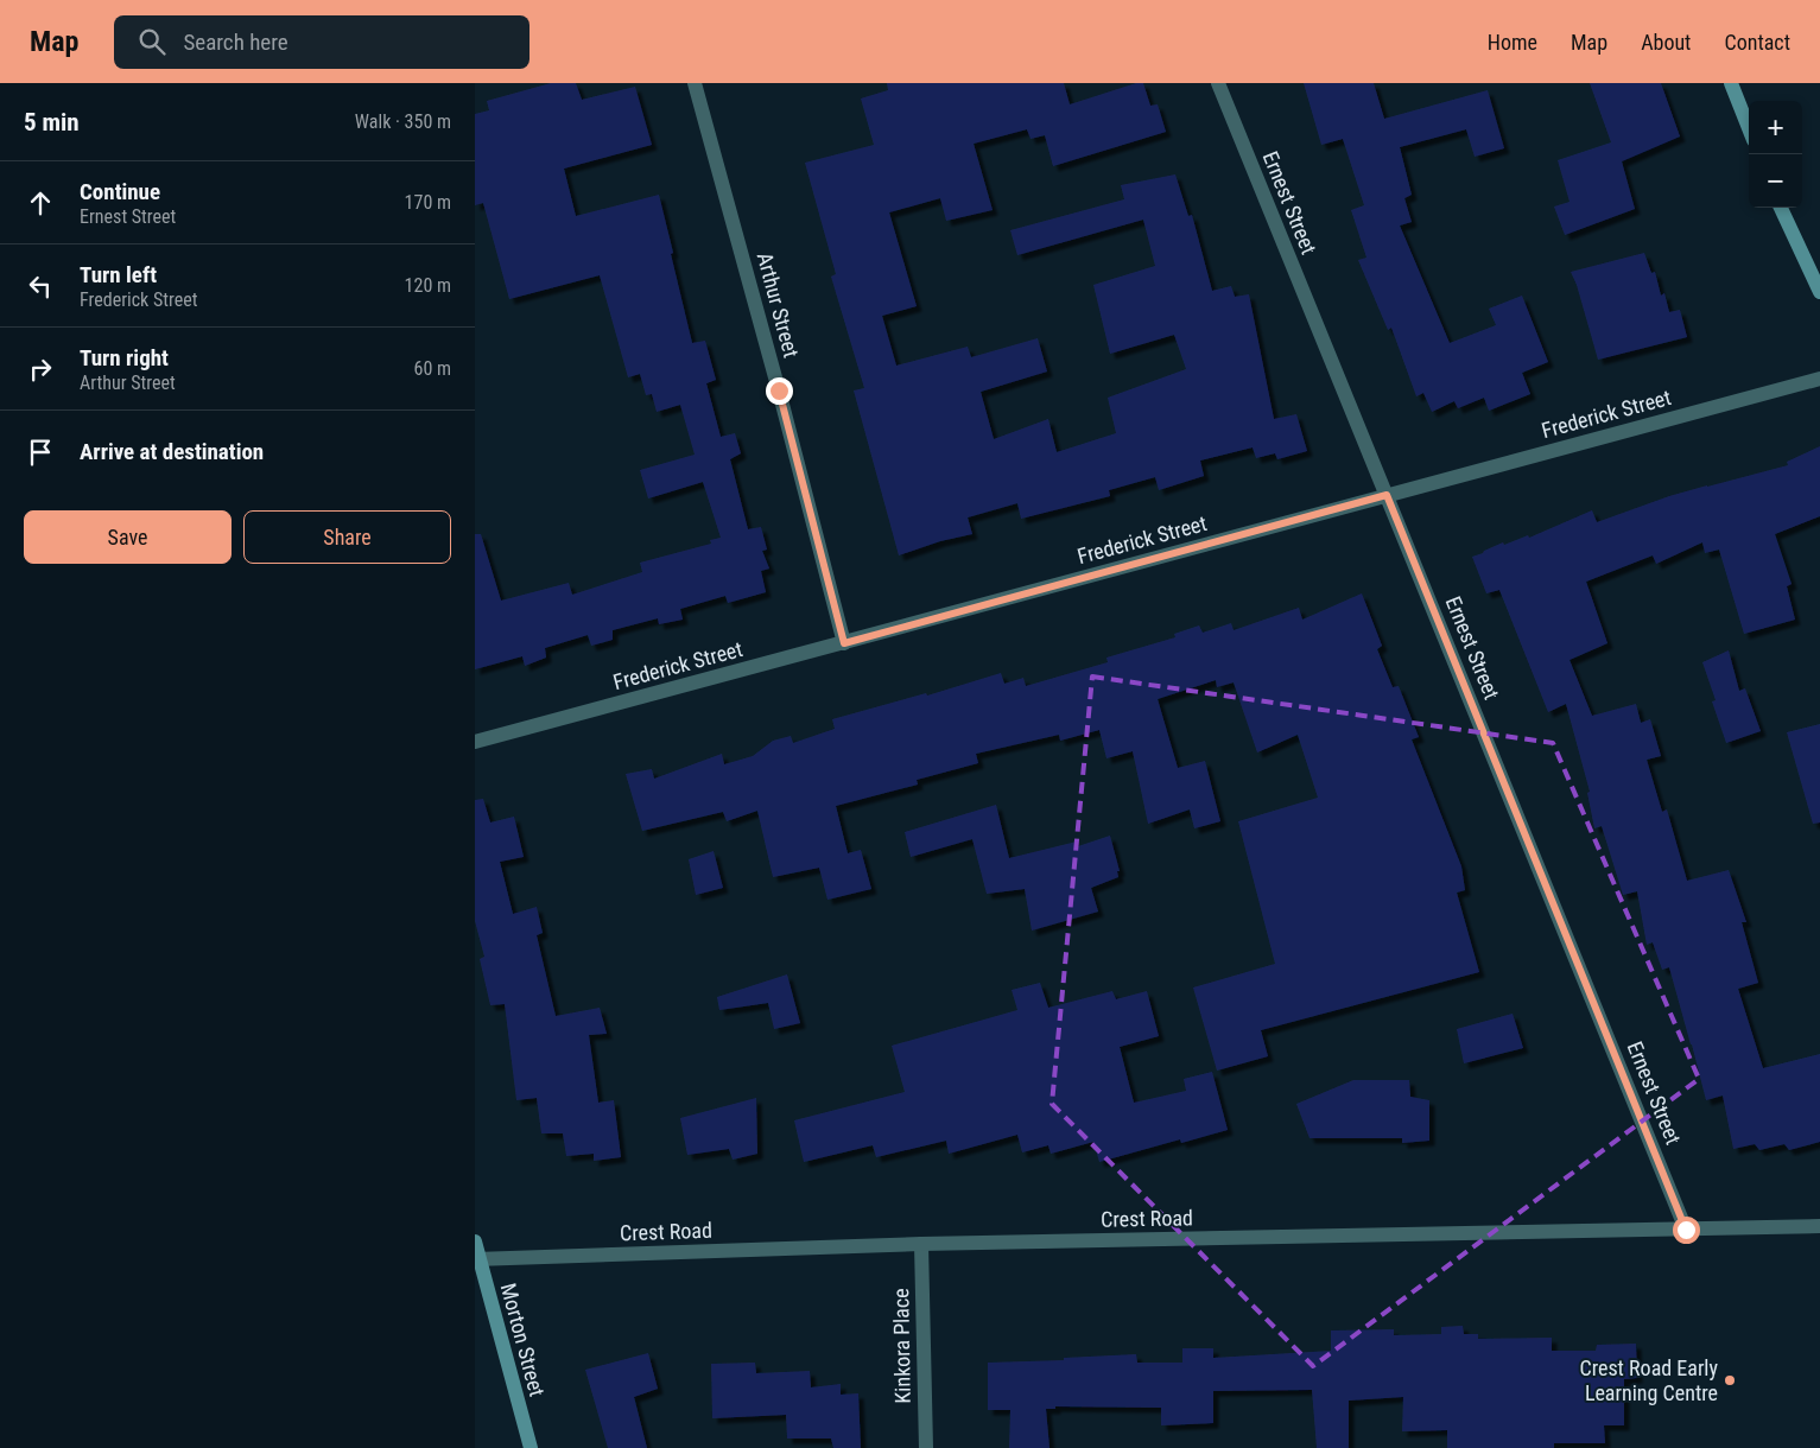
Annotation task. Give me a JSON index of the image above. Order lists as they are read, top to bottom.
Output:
{
  "streets": {
    "street": [
      "Ernest Street",
      "Arthur Street",
      "Frederick Street",
      "Crest Road",
      "Morton Street",
      "Kinkora Place"
    ]
  },
  "crossings": [
    ["Ernest Street", "Frederick Street"],
    ["Ernest Street", "Crest Road"],
    ["Arthur Street", "Frederick Street"],
    ["Crest Road", "Morton Street"],
    ["Crest Road", "Kinkora Place"]
  ],
  "places": ["Crest Road Early Learning Centre"],
  "page": {
    "header": "Map",
    "search": "Search here",
    "nav": [
      "Home",
      "Map",
      "About",
      "Contact"
    ],
    "heading": ["5 min", "Walk · 350 m"],
    "map_buttons": ["+", "−"],
    "list": [
      ["Continue", "Ernest Street", "170 m"],
      ["Turn left", "Frederick Street", "120 m"],
      ["Turn right", "Arthur Street", "60 m"],
      "Arrive at destination"
    ],
    "buttons": ["Save", "Share"]
  }
}
